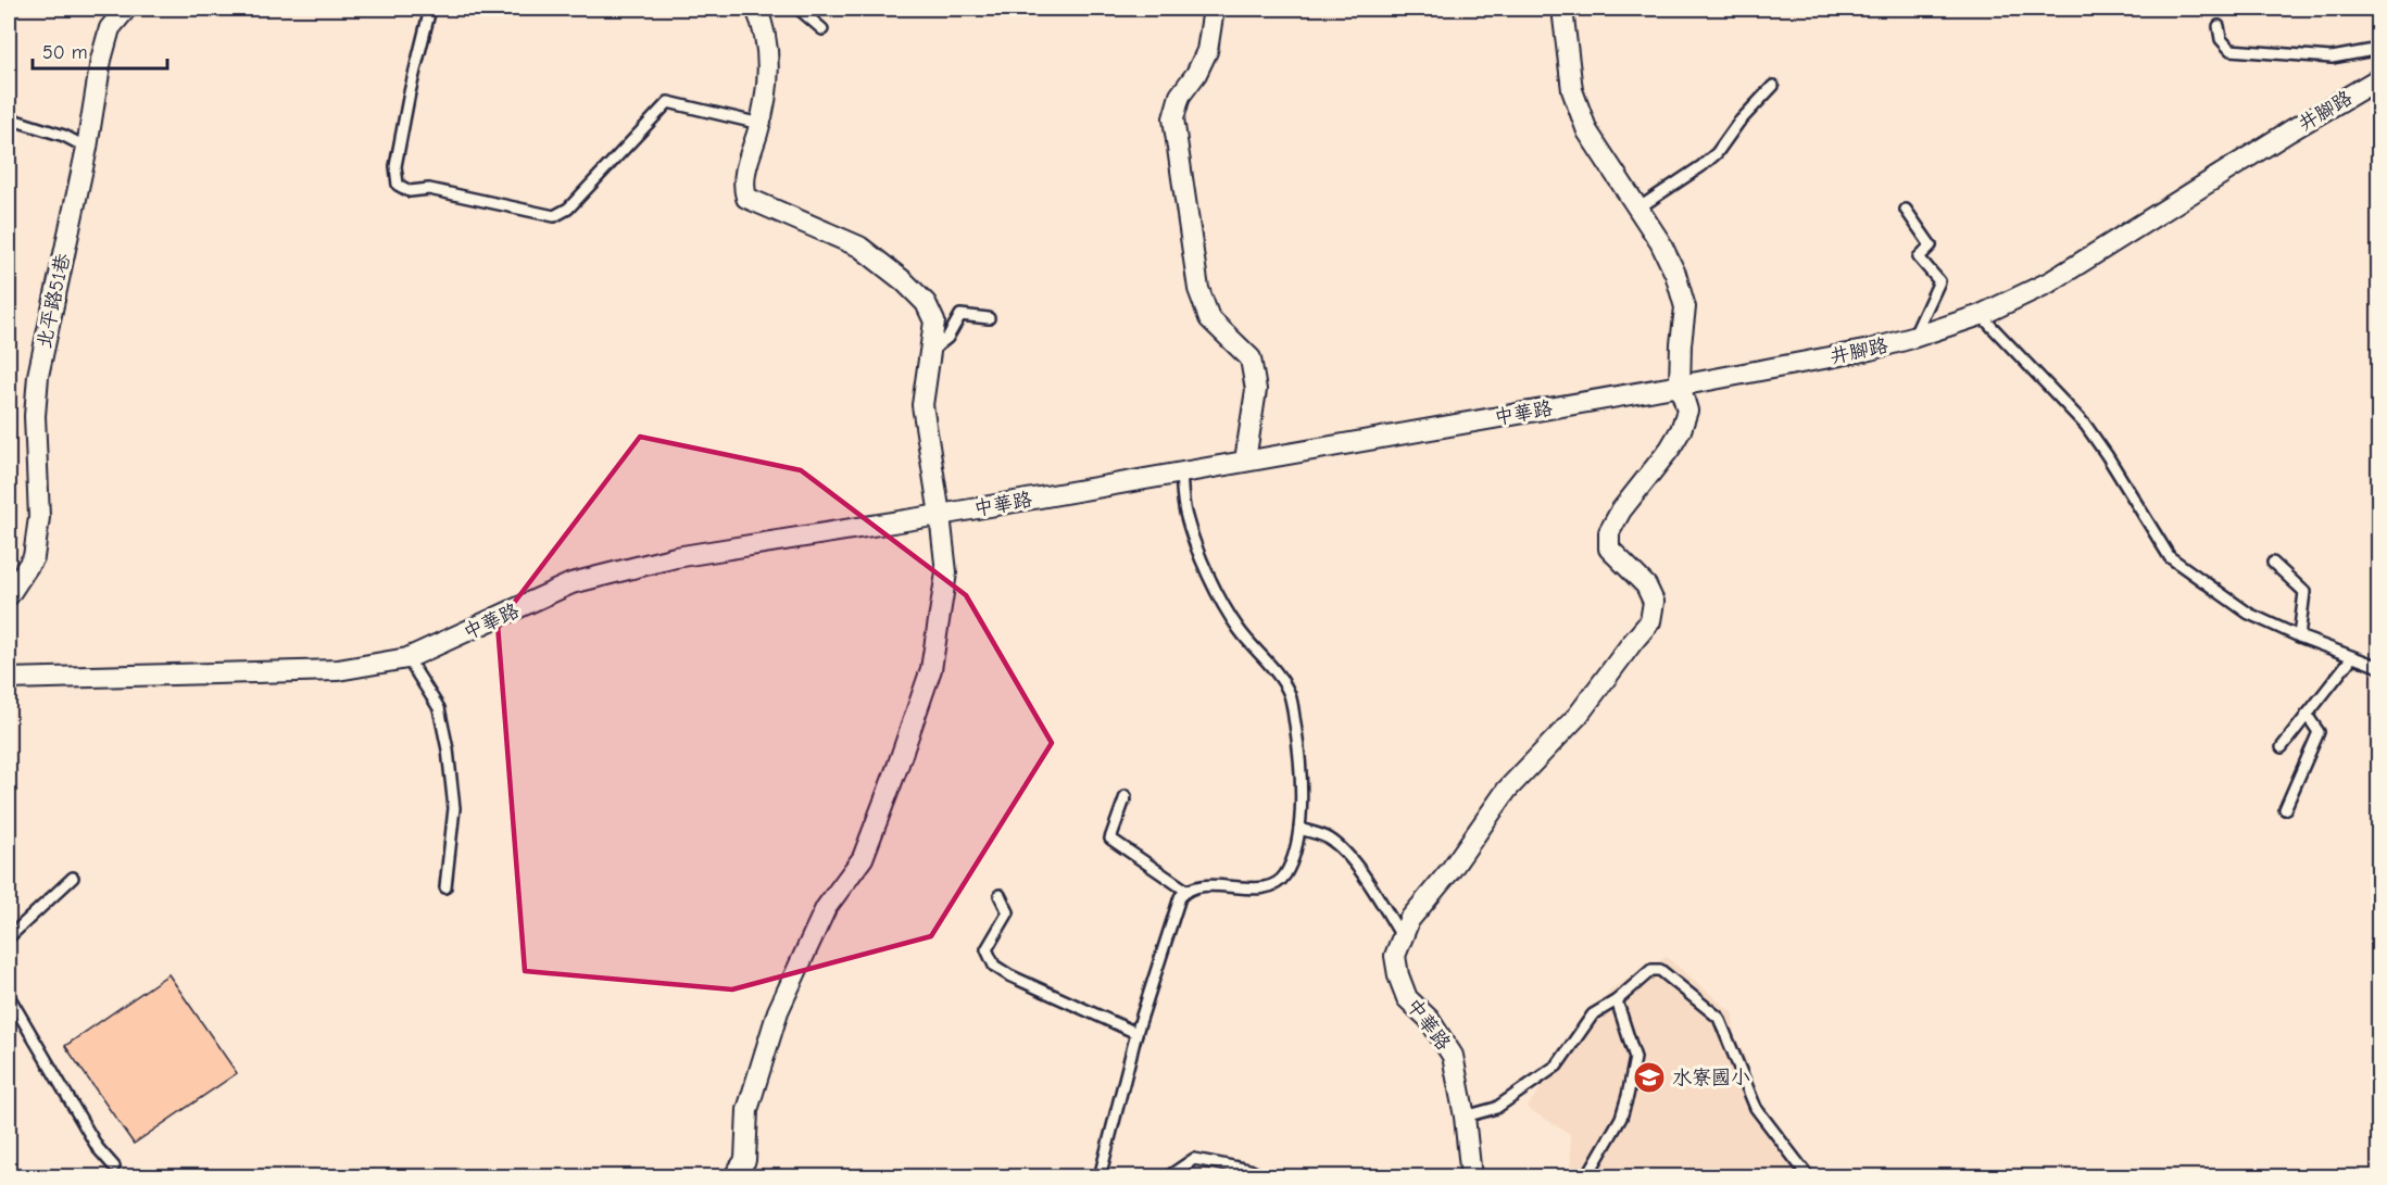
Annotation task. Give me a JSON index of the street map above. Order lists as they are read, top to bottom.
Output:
{
  "streets": {
    "street": ["井腳路", "北平路51巷", "中華路"]
  },
  "crossings": [
    ["井腳路", "中華路"]
  ],
  "places": {
    "school or university": ["水寮國小"]
  },
  "scale_bar": "50 m"
}
